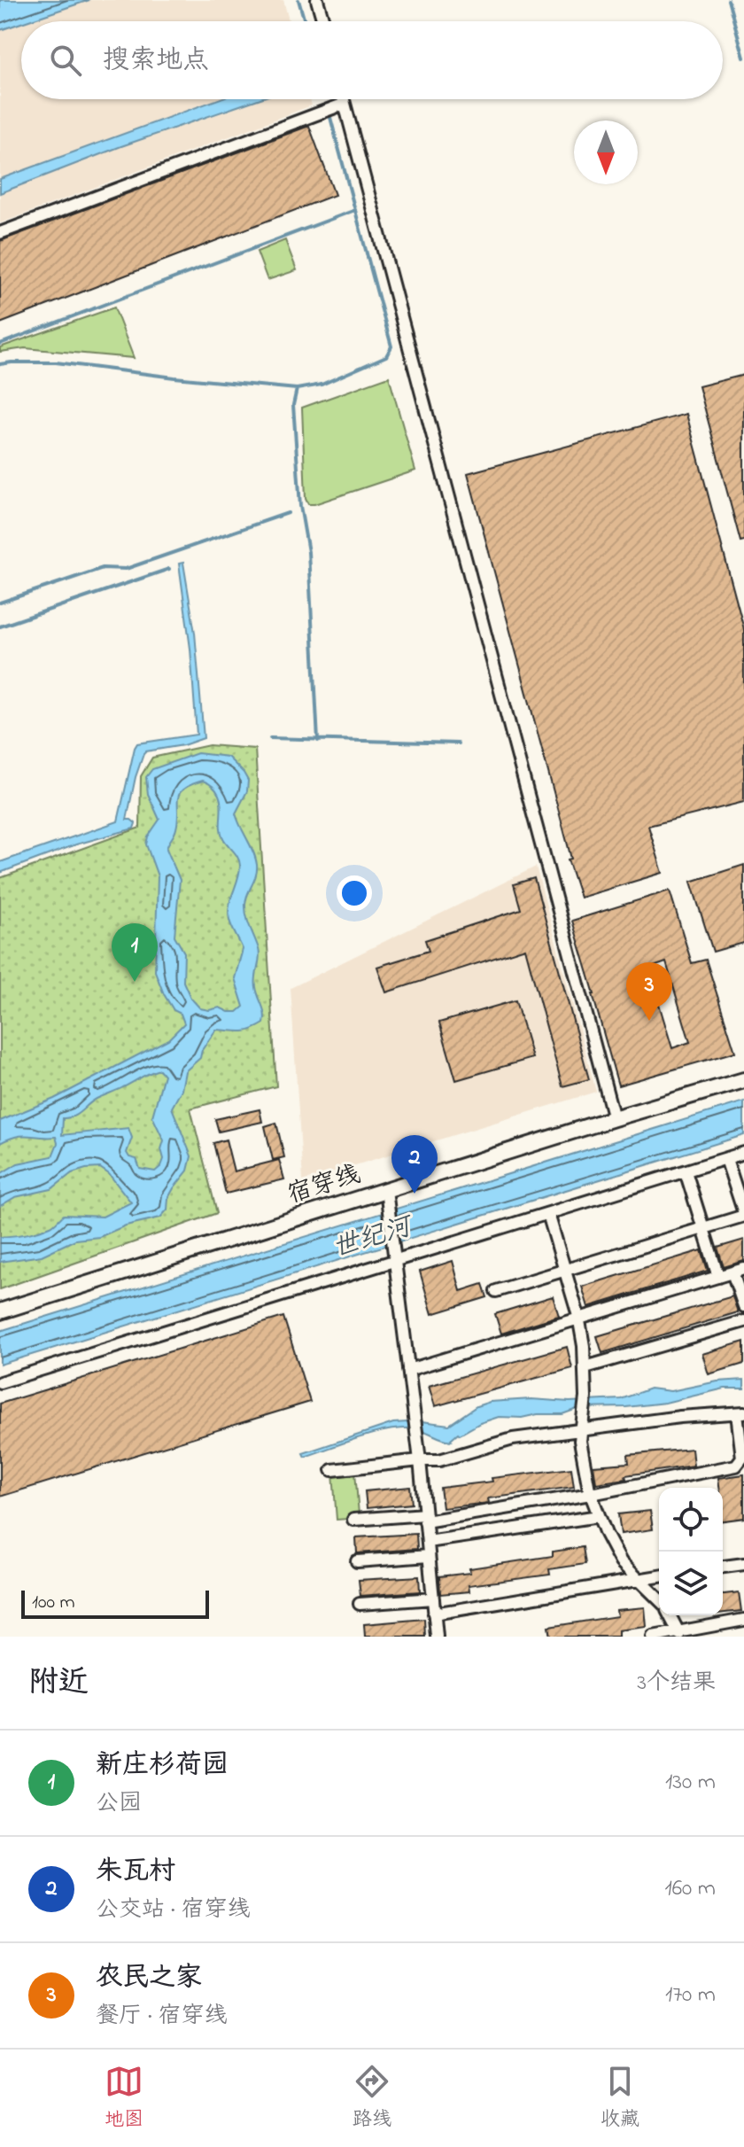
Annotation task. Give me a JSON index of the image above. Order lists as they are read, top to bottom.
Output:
{
  "streets": {
    "main road": ["宿穿线"]
  },
  "water": ["世纪河"],
  "scale_bar": "100 m",
  "north": "bottom",
  "page": {
    "search": "搜索地点",
    "pins": ["1", "3", "2"],
    "scale": "100 m",
    "heading": ["附近", "3个结果"],
    "list": [
      {
        "mark": "1",
        "name": "新庄杉荷园",
        "note": "公园",
        "value": "130 m"
      },
      {
        "mark": "2",
        "name": "朱瓦村",
        "note": "公交站 · 宿穿线",
        "value": "160 m"
      },
      {
        "mark": "3",
        "name": "农民之家",
        "note": "餐厅 · 宿穿线",
        "value": "170 m"
      }
    ],
    "nav": ["地图", "路线", "收藏"]
  }
}
